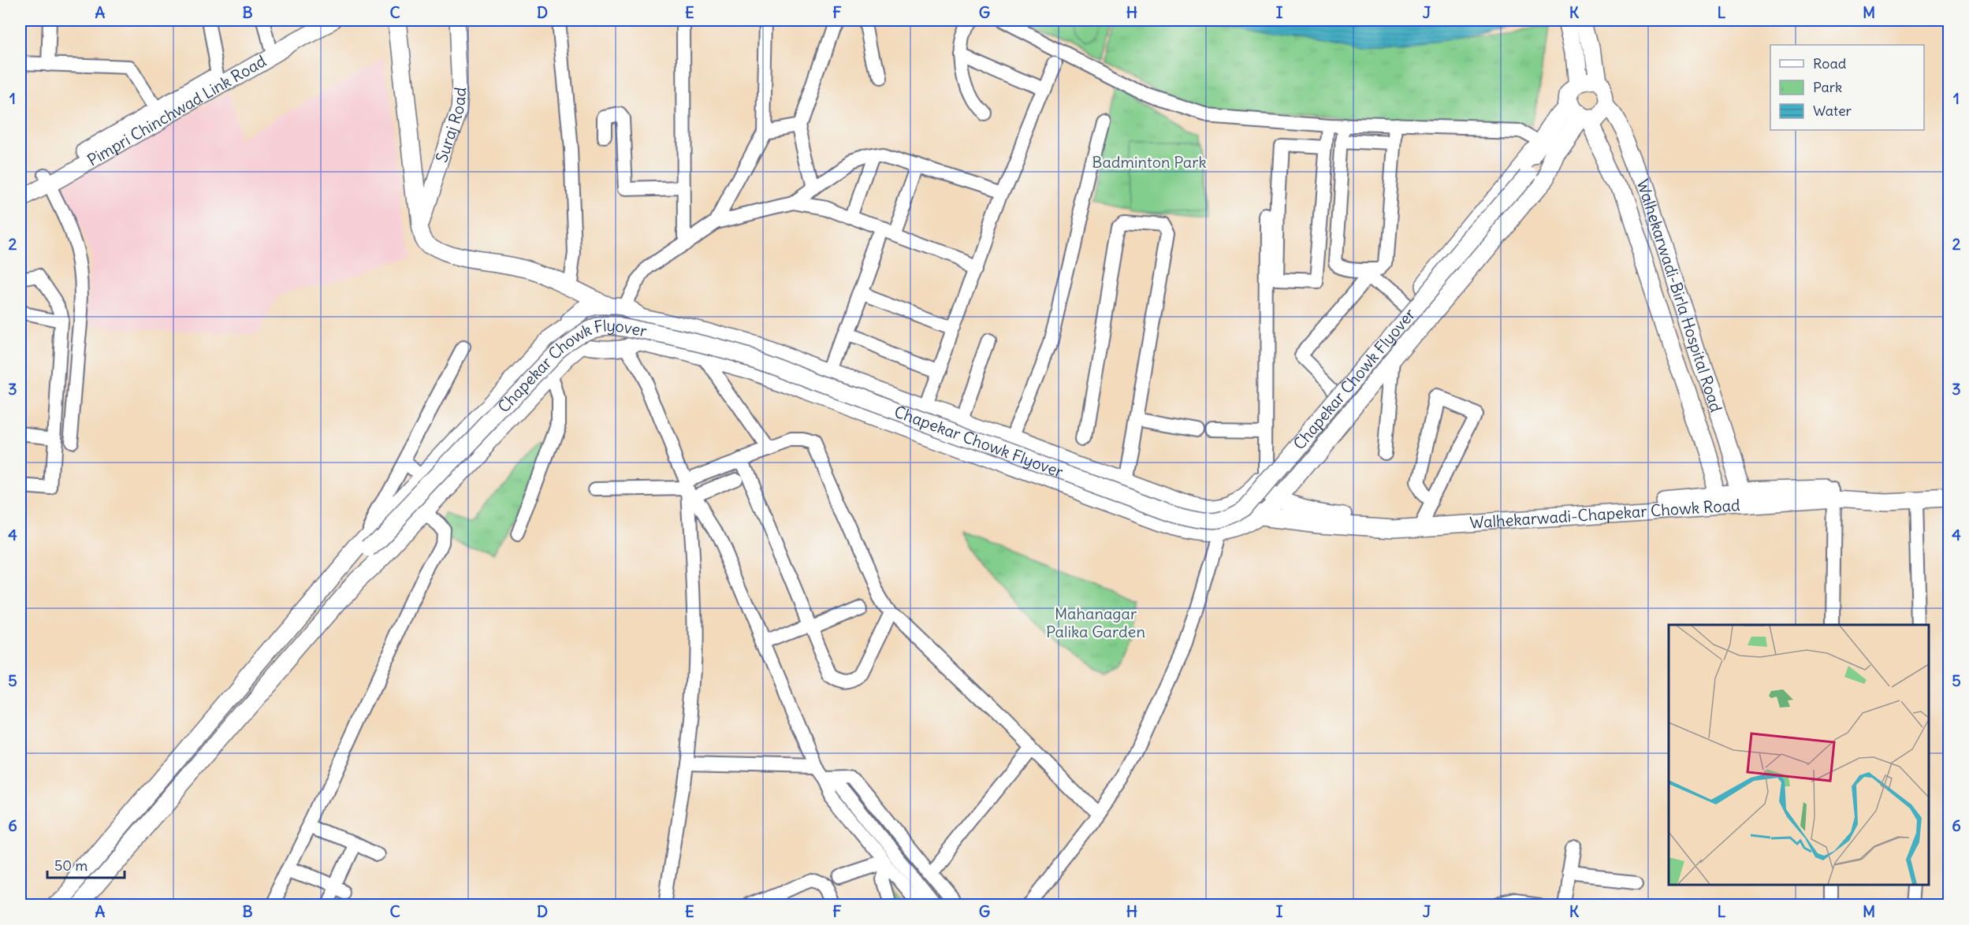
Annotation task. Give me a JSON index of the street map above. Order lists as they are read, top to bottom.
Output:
{
  "streets": {
    "main road": [
      "Pimpri Chinchwad Link Road",
      "Suraj Road",
      "Walhekarwadi-Birla Hospital Road",
      "Chapekar Chowk Flyover",
      "Walhekarwadi-Chapekar Chowk Road"
    ]
  },
  "crossings": [
    ["Walhekarwadi-Birla Hospital Road", "Walhekarwadi-Chapekar Chowk Road"]
  ],
  "parks": ["Badminton Park", "Mahanagar Palika Garden"],
  "legend": ["Road", "Park", "Water"],
  "scale_bar": "50 m",
  "grid": {
    "columns": [
      "A",
      "B",
      "C",
      "D",
      "E",
      "F",
      "G",
      "H",
      "I",
      "J",
      "K",
      "L",
      "M"
    ],
    "rows": [
      "1",
      "2",
      "3",
      "4",
      "5",
      "6"
    ]
  }
}
